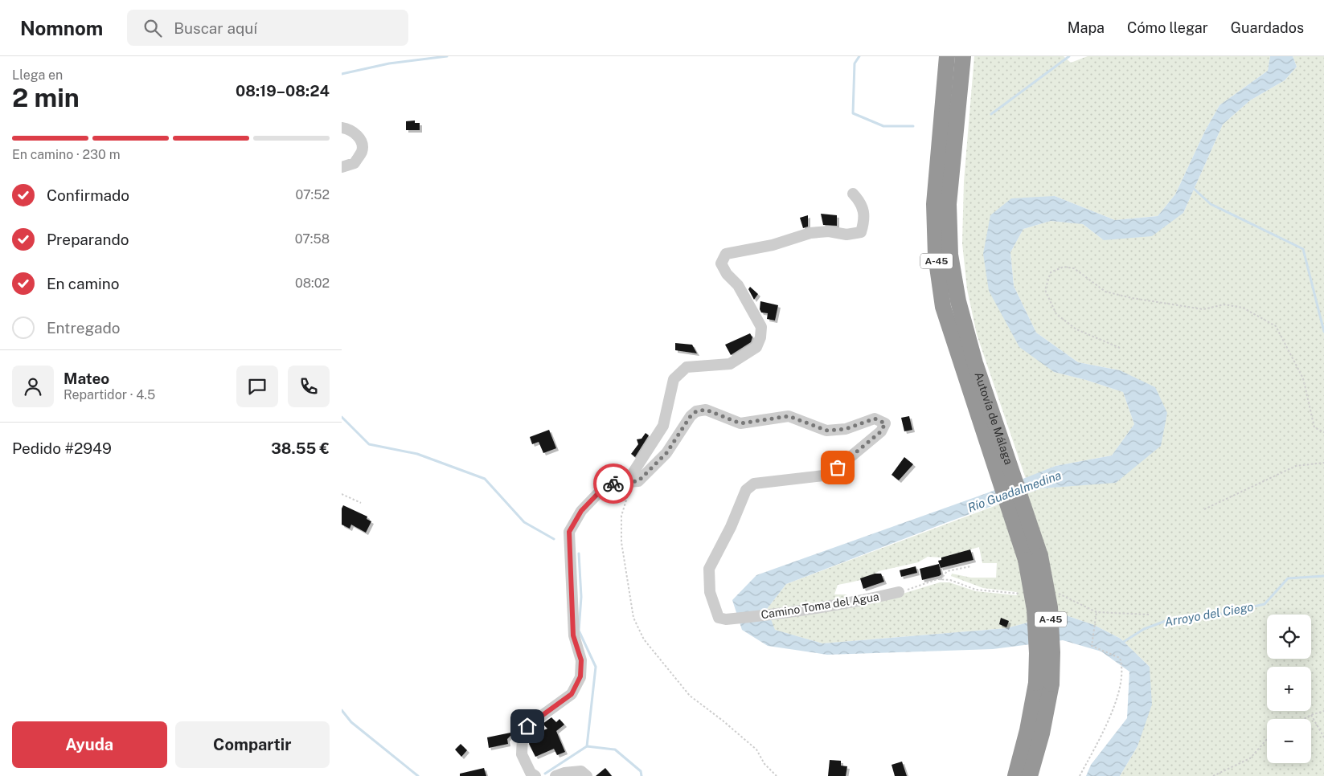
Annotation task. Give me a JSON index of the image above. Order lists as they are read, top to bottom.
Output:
{
  "streets": {
    "highway": ["A-45", "Autovía de Málaga"],
    "street": ["Camino Toma del Agua"]
  },
  "water": ["Río Guadalmedina", "Arroyo del Ciego"],
  "page": {
    "header": "Nomnom",
    "search": "Buscar aquí",
    "nav": ["Mapa", "Cómo llegar", "Guardados"],
    "heading": ["2 min", "Llega en", "08:19–08:24"],
    "panel": [
      "Mateo",
      "Repartidor · 4.5",
      "Pedido #2949",
      "38.55 €"
    ],
    "bar": "En camino · 230 m",
    "list": [
      ["Confirmado", "07:52"],
      ["Preparando", "07:58"],
      ["En camino", "08:02"],
      "Entregado"
    ],
    "map_buttons": ["+", "−"],
    "buttons": ["Ayuda", "Compartir"]
  }
}
